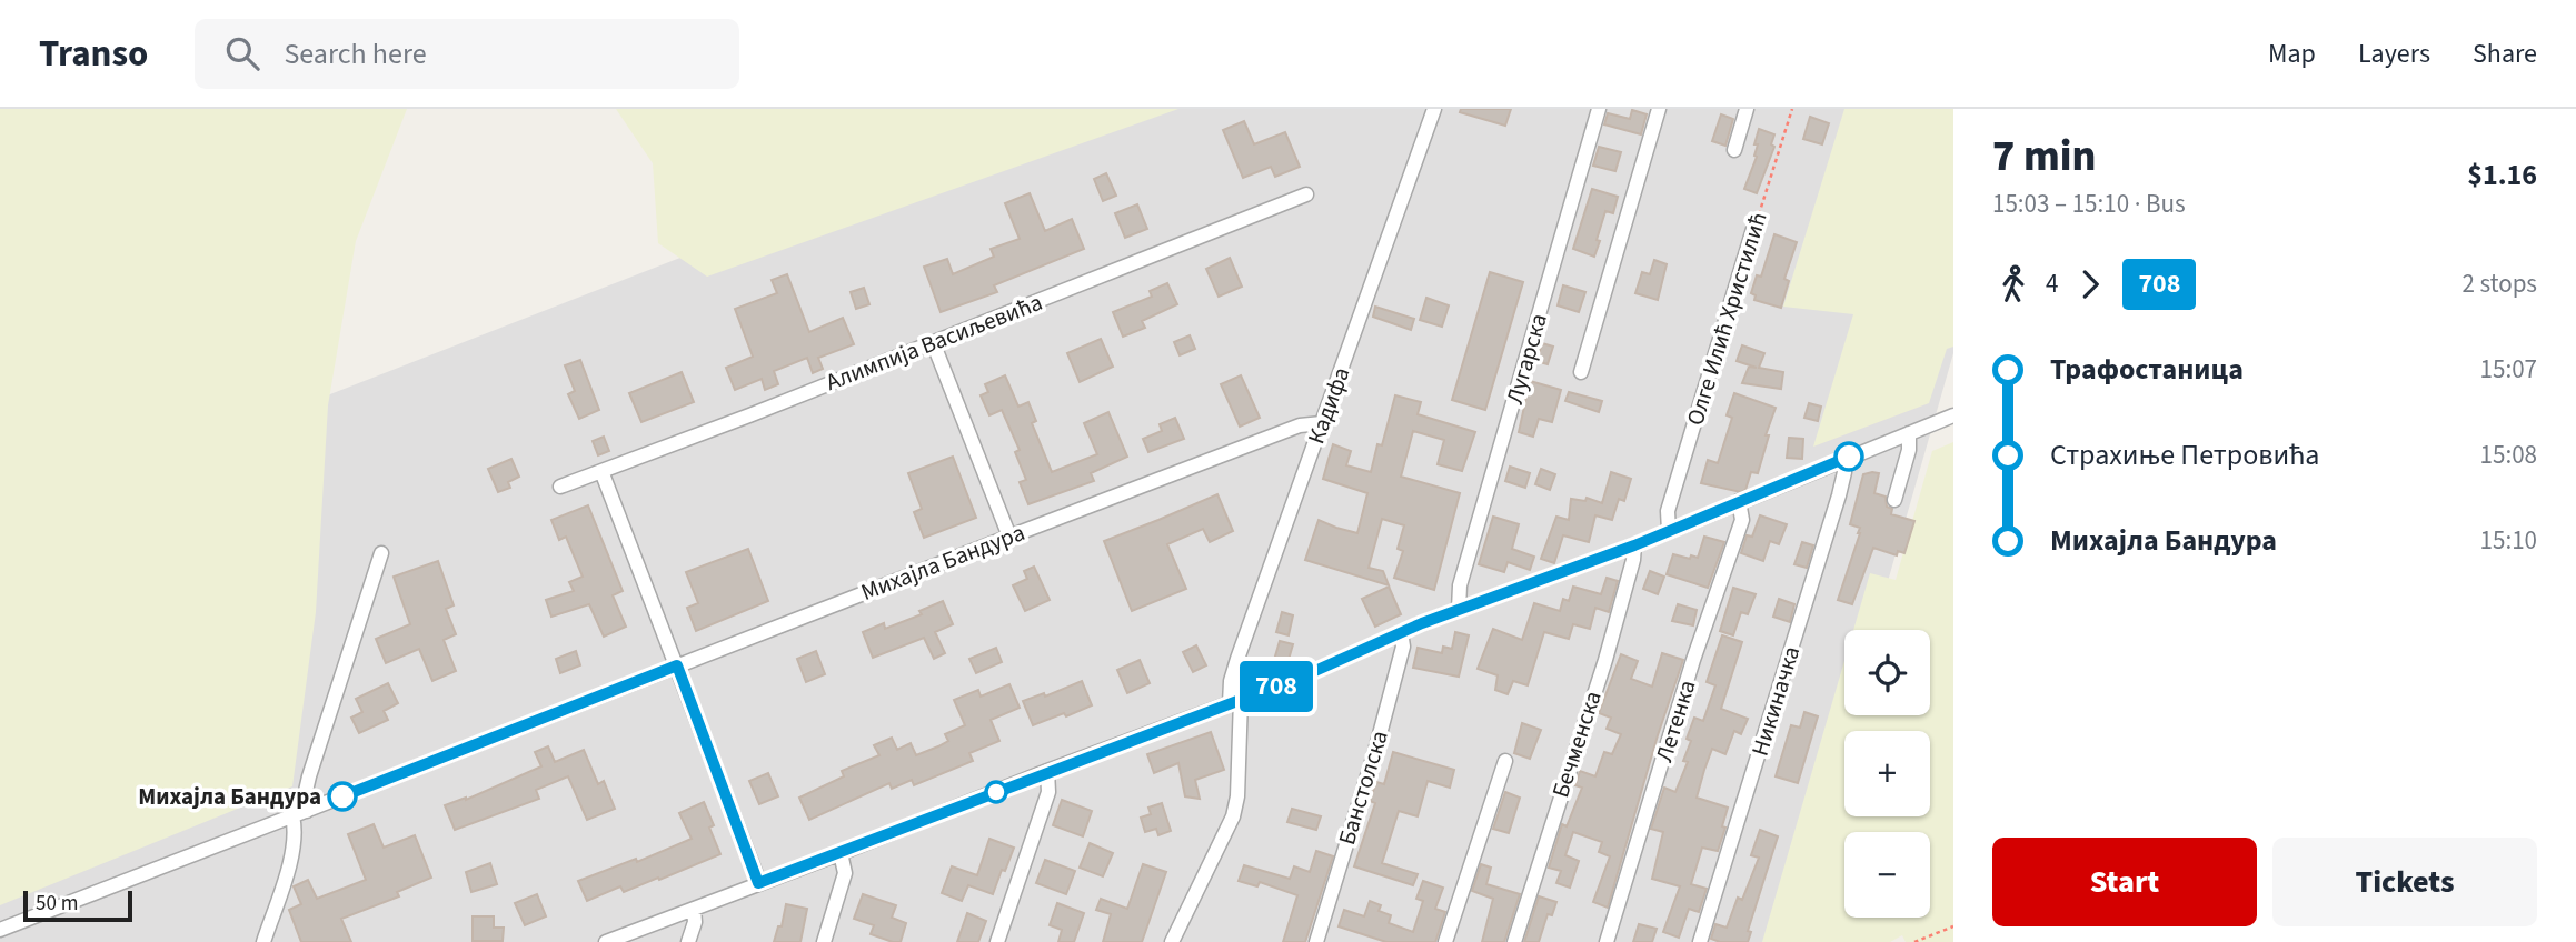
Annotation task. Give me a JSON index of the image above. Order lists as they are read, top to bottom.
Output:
{
  "streets": {
    "street": [
      "Олге Илић Христилић",
      "Алимпија Васиљевића",
      "Лугарска",
      "Кадифа",
      "Михајла Бандура",
      "Никиначка",
      "Летенка",
      "Бечменска",
      "Банстолска"
    ]
  },
  "crossings": [
    ["Кадифа", "Михајла Бандура"]
  ],
  "places": ["Михајла Бандура"],
  "lines": ["bus line 708"],
  "scale_bar": "50 m",
  "page": {
    "header": "Transo",
    "search": "Search here",
    "nav": ["Map", "Layers", "Share"],
    "on_map": "708",
    "heading": ["7 min", "15:03 – 15:10 · Bus", "$1.16"],
    "legs": ["4", "708", "2 stops"],
    "list": [
      {
        "name": "Трафостаница",
        "value": "15:07"
      },
      {
        "name": "Страхиње Петровића",
        "value": "15:08"
      },
      {
        "name": "Михајла Бандура",
        "value": "15:10"
      }
    ],
    "map_buttons": ["+", "−"],
    "buttons": ["Start", "Tickets"],
    "scale": "50 m"
  }
}
